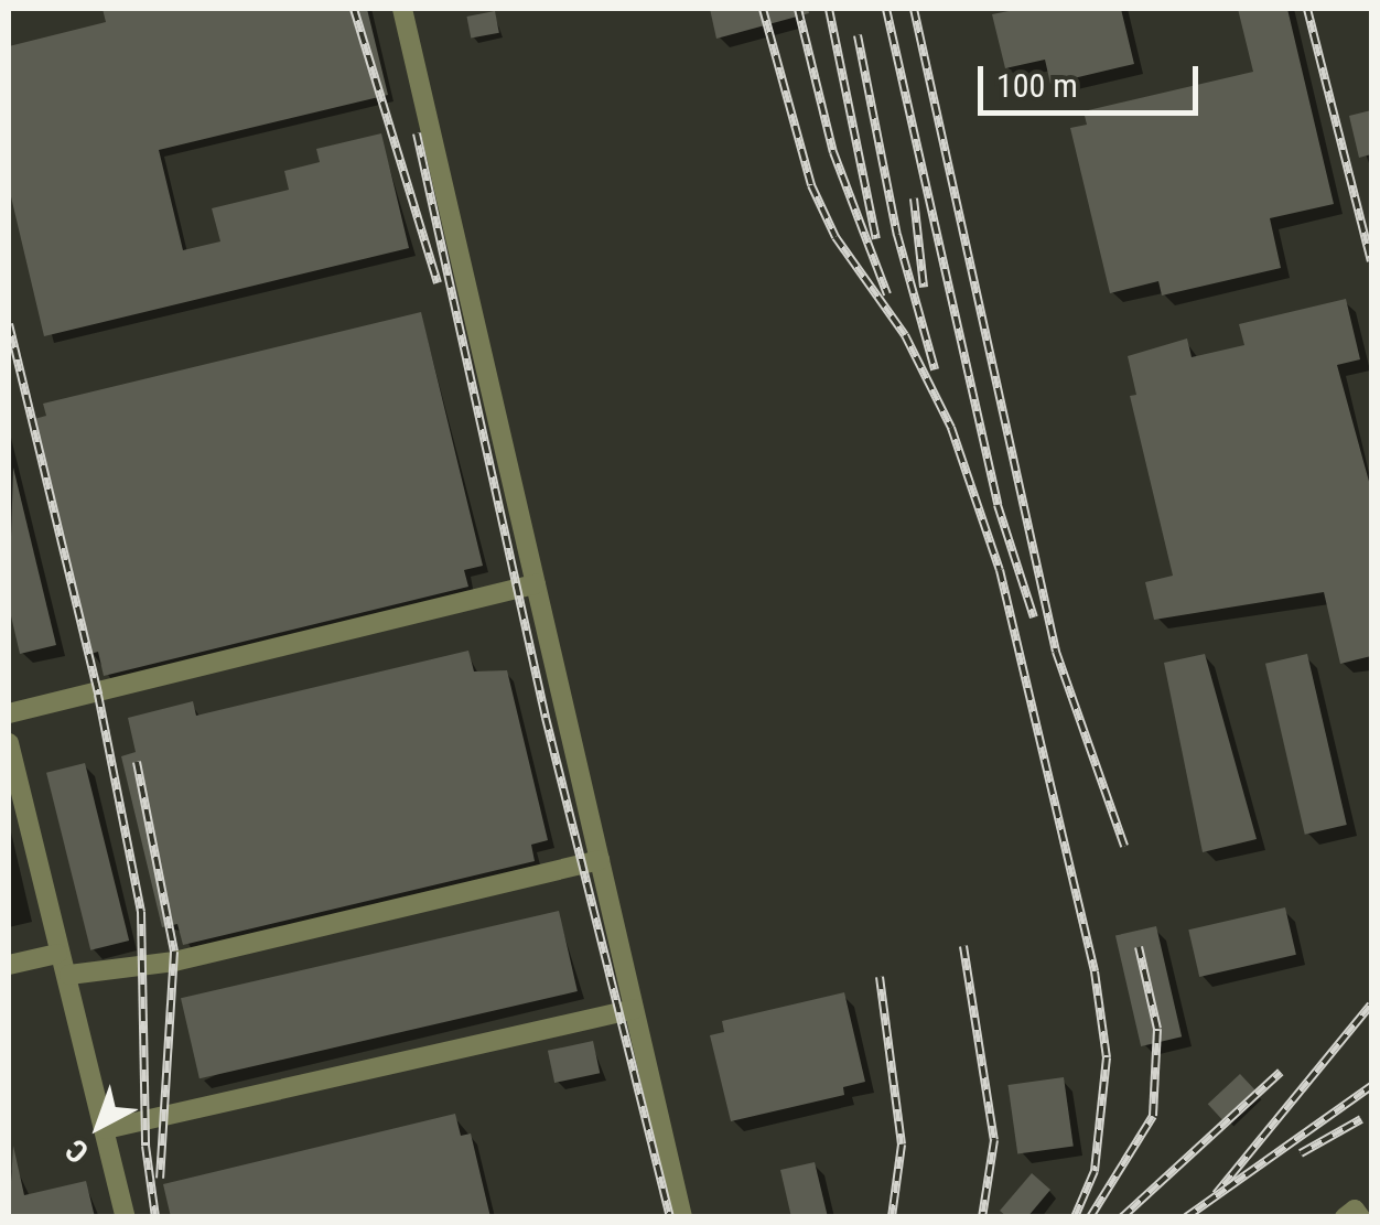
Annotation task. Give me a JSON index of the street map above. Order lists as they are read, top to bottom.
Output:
{
  "scale_bar": "100 m",
  "north": "bottom left"
}
